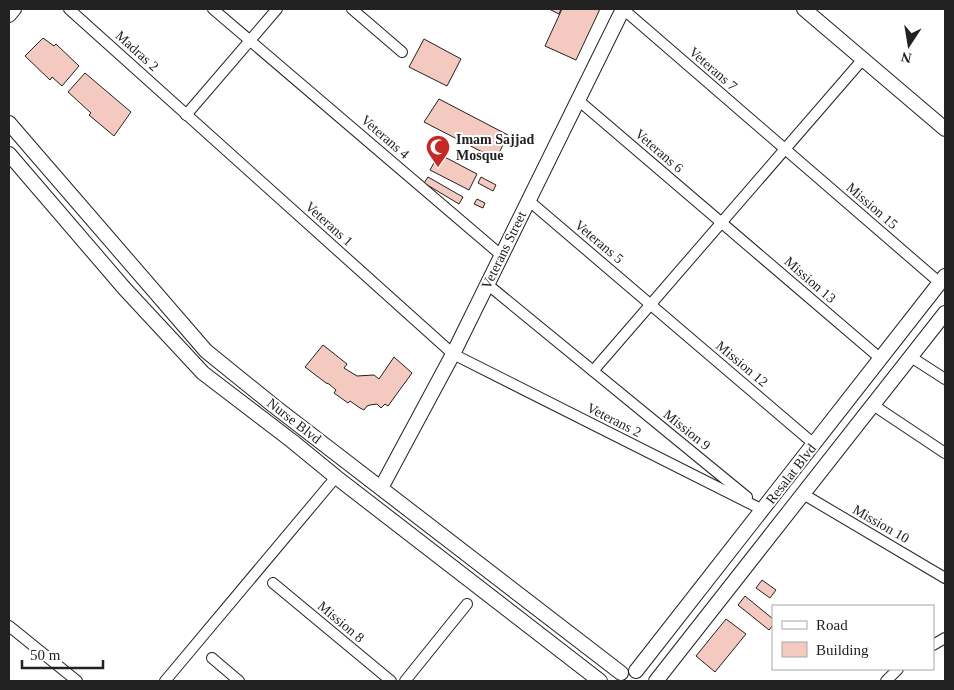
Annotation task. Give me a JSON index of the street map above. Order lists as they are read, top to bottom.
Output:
{
  "streets": {
    "main road": ["Veterans Street", "Nurse Blvd", "Resalat Blvd"],
    "street": [
      "Madras 2",
      "Veterans 7",
      "Veterans 4",
      "Veterans 6",
      "Mission 15",
      "Veterans 1",
      "Veterans 5",
      "Mission 13",
      "Mission 12",
      "Veterans 2",
      "Mission 9",
      "Mission 10",
      "Mission 8"
    ]
  },
  "crossings": [
    ["Madras 2", "Veterans 1"],
    ["Veterans 7", "Mission 15"],
    ["Veterans 7", "Veterans Street"],
    ["Veterans 4", "Veterans Street"],
    ["Veterans 6", "Veterans Street"],
    ["Veterans 6", "Mission 13"],
    ["Mission 15", "Resalat Blvd"],
    ["Veterans 1", "Veterans Street"],
    ["Veterans 1", "Veterans 2"],
    ["Veterans 5", "Veterans Street"],
    ["Veterans 5", "Mission 12"],
    ["Veterans Street", "Veterans 2"],
    ["Veterans Street", "Nurse Blvd"],
    ["Veterans Street", "Mission 9"],
    ["Mission 13", "Resalat Blvd"],
    ["Mission 12", "Resalat Blvd"],
    ["Veterans 2", "Mission 9"],
    ["Veterans 2", "Resalat Blvd"],
    ["Mission 9", "Resalat Blvd"],
    ["Resalat Blvd", "Mission 10"]
  ],
  "places": {
    "mosque": ["Imam Sajjad Mosque"]
  },
  "legend": ["Road", "Building"],
  "scale_bar": "50 m",
  "north": "bottom"
}
